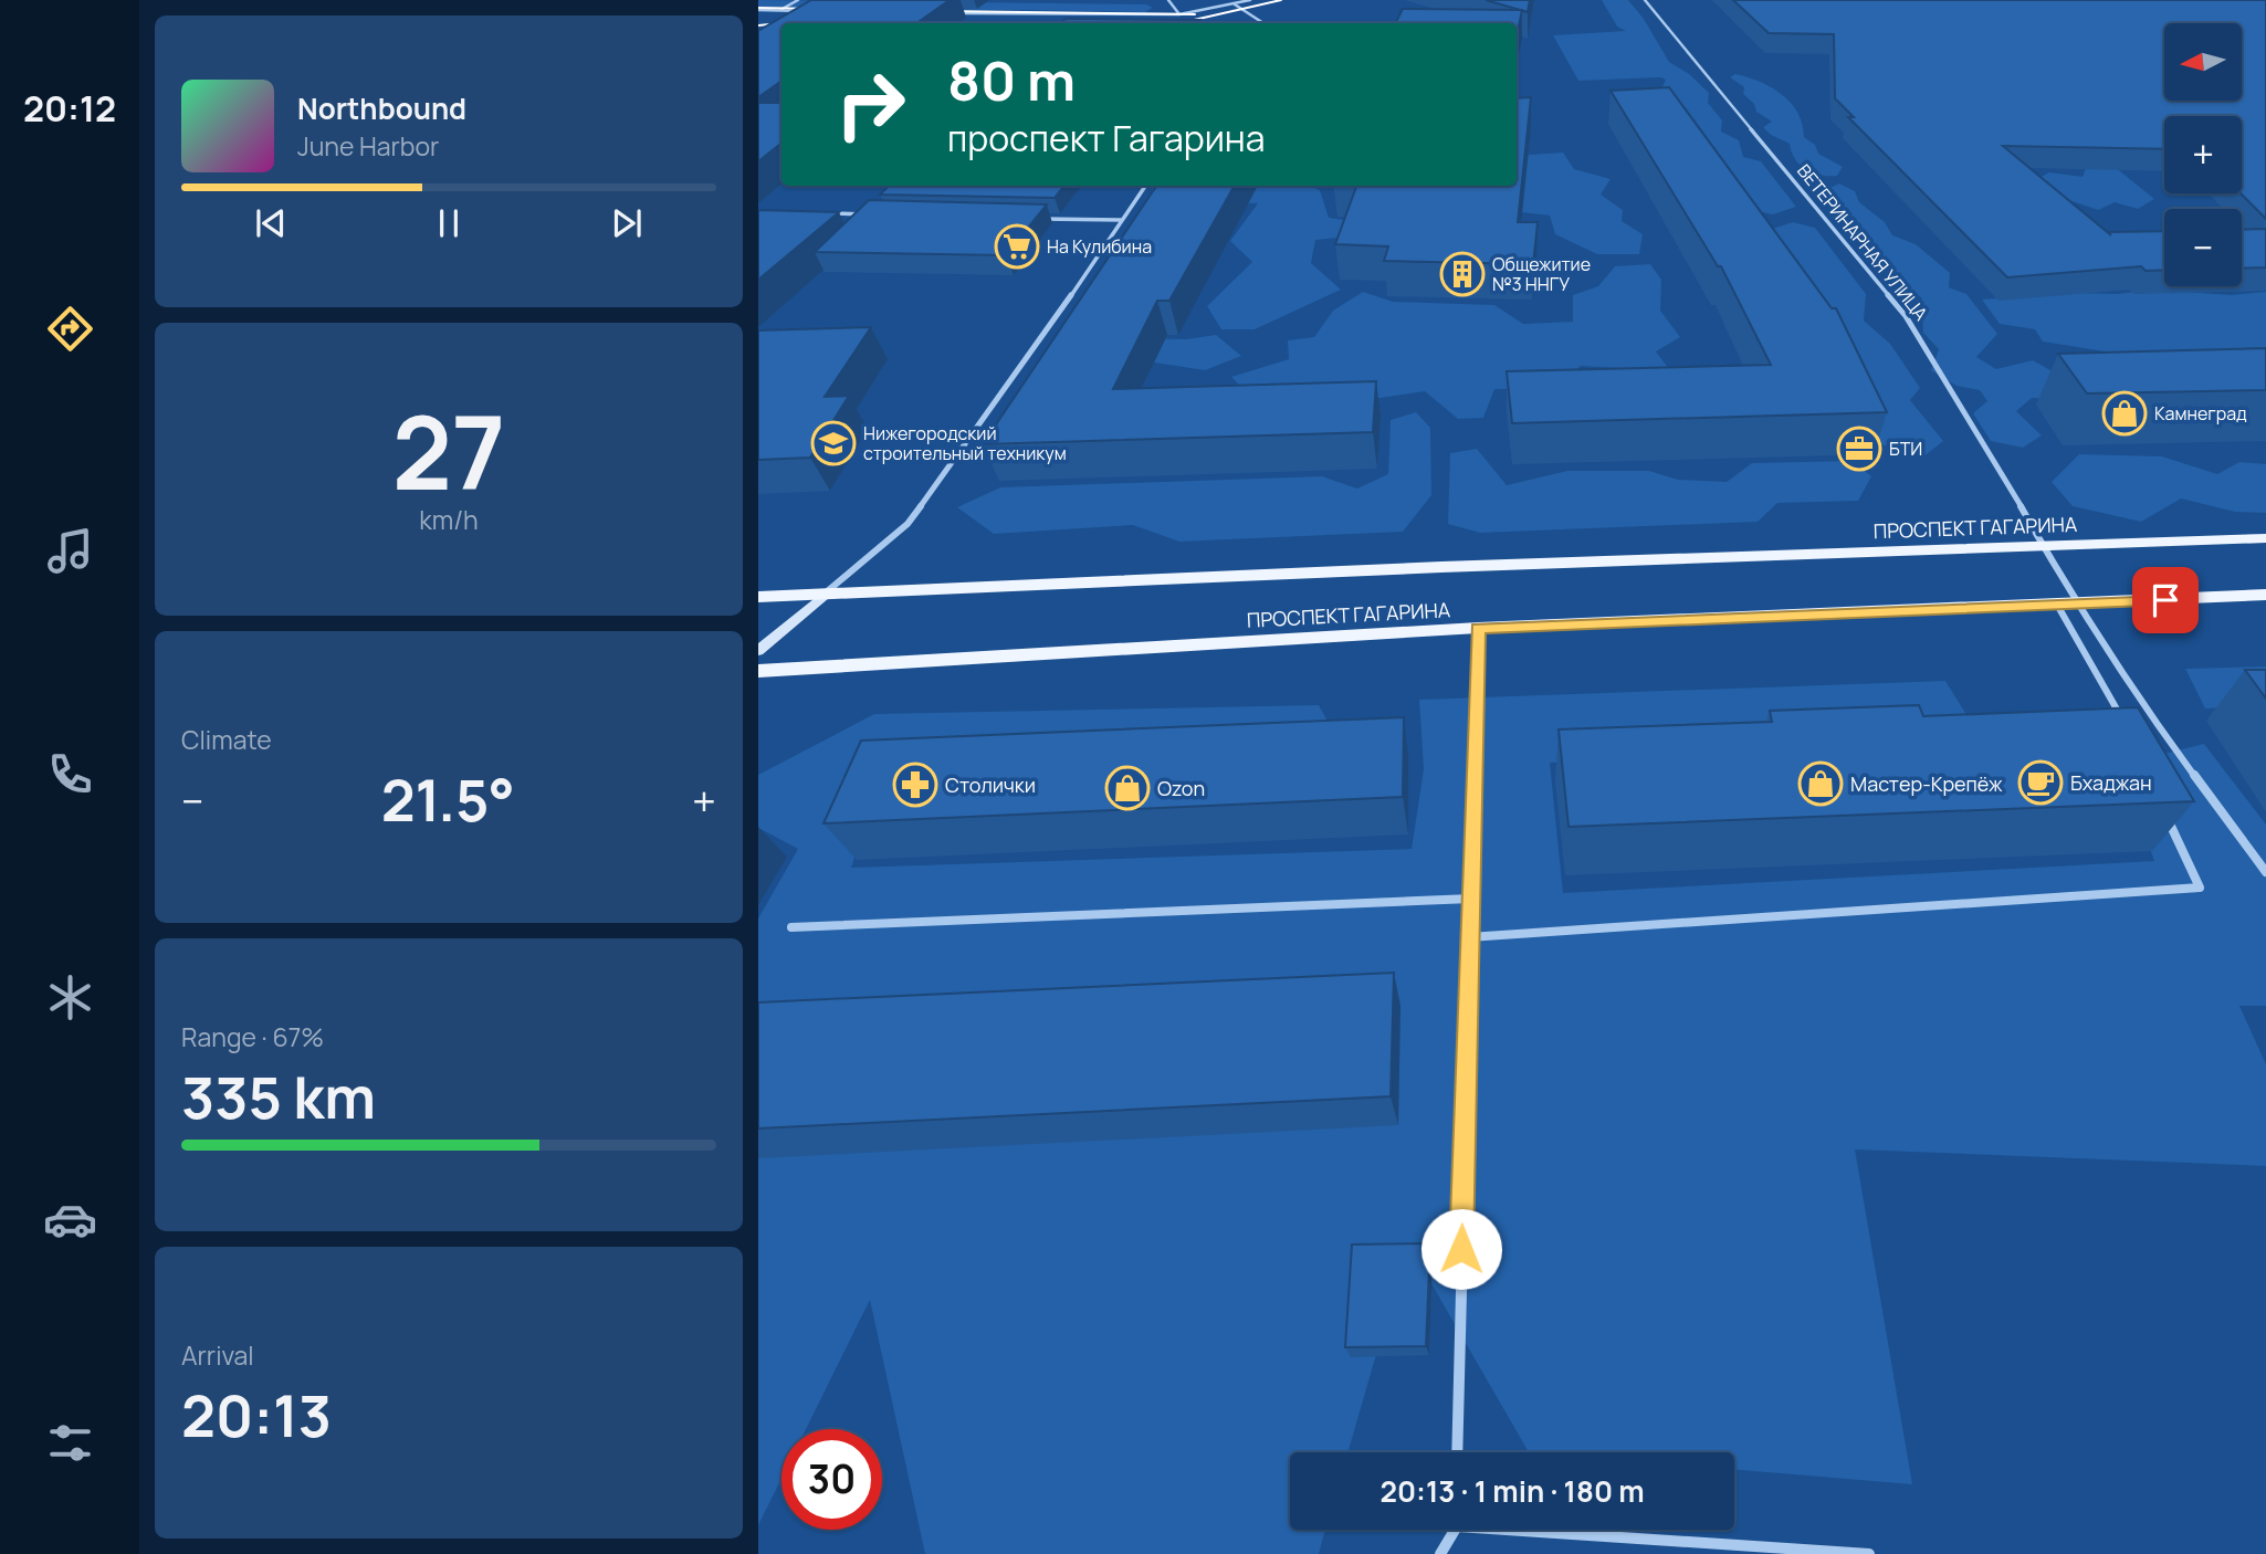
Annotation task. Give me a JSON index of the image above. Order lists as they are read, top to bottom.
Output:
{
  "streets": {
    "main road": ["ПРОСПЕКТ ГАГАРИНА"],
    "street": ["ВЕТЕРИНАРНАЯ УЛИЦА"]
  },
  "crossings": [
    ["ВЕТЕРИНАРНАЯ УЛИЦА", "ПРОСПЕКТ ГАГАРИНА"]
  ],
  "places": {
    "supermarket": ["На Кулибина"],
    "building": ["Общежитие №3 ННГУ"],
    "shop": ["Камнеград", "Мастер-Крепёж", "Ozon"],
    "school or university": ["Нижегородский строительный техникум"],
    "office": ["БТИ"],
    "cafe": ["Бхаджан"],
    "pharmacy": ["Столички"]
  },
  "north": "left",
  "page": {
    "tabs": "20:12",
    "map_buttons": ["+", "−"],
    "turn": ["80 m", "проспект Гагарина"],
    "song": ["Northbound", "June Harbor"],
    "tile": [
      ["27", "km/h"],
      "Climate",
      ["Range · 67%", "335 km"],
      ["Arrival", "20:13"]
    ],
    "heat": ["−", "21.5°", "+"],
    "limit": "30",
    "trip": "20:13 · 1 min · 180 m"
  }
}
